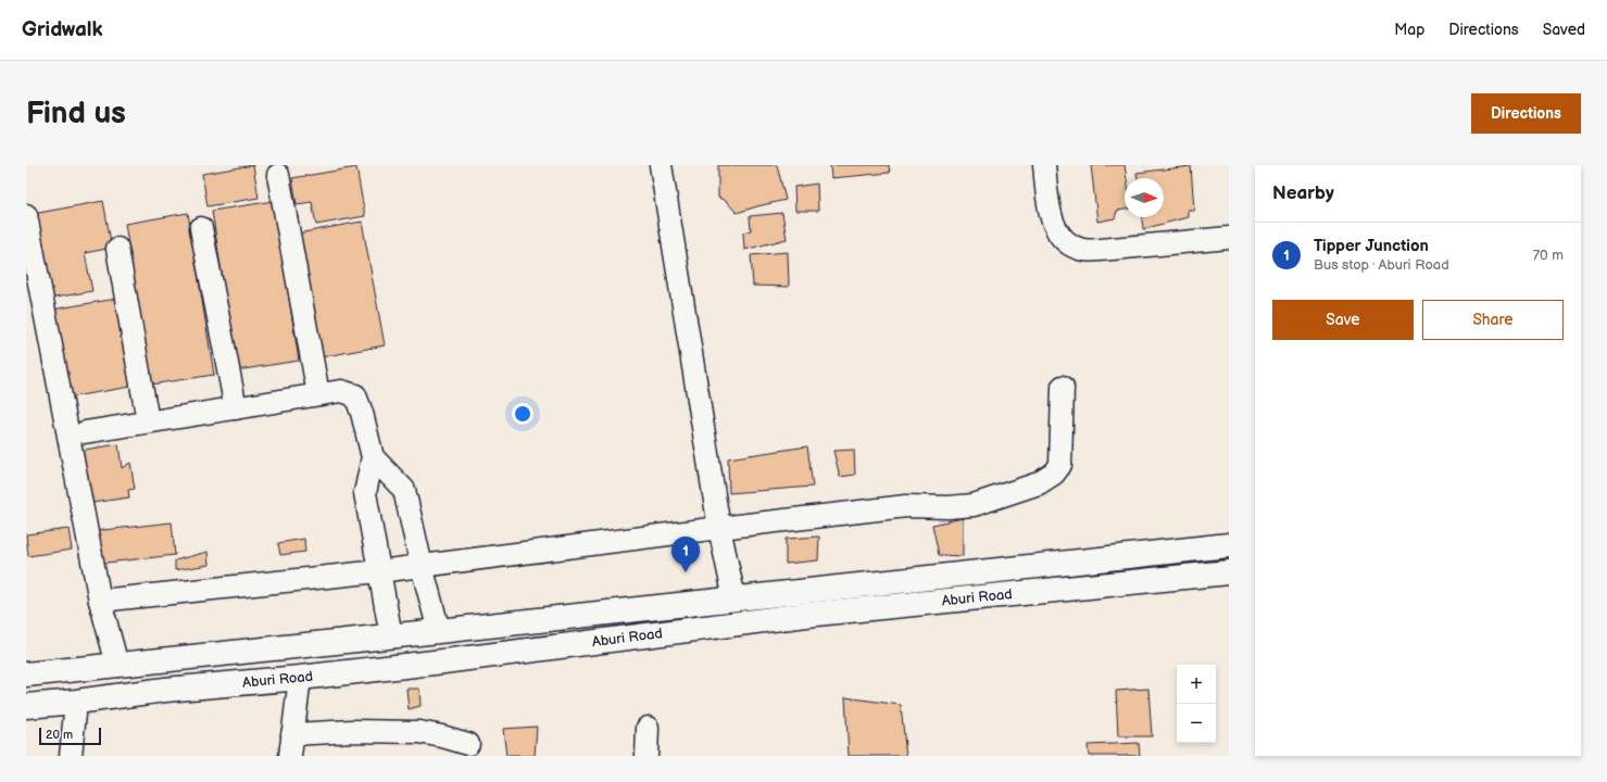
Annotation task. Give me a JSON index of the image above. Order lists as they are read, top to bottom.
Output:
{
  "streets": {
    "highway": ["Aburi Road"]
  },
  "scale_bar": "20 m",
  "north": "right",
  "page": {
    "header": "Gridwalk",
    "nav": ["Map", "Directions", "Saved"],
    "buttons": [
      "Directions",
      ["Save", "Share"]
    ],
    "title": "Find us",
    "heading": "Nearby",
    "list": [
      {
        "mark": "1",
        "name": "Tipper Junction",
        "note": "Bus stop · Aburi Road",
        "value": "70 m"
      }
    ],
    "pins": "1",
    "map_buttons": ["+", "−"],
    "scale": "20 m"
  }
}
